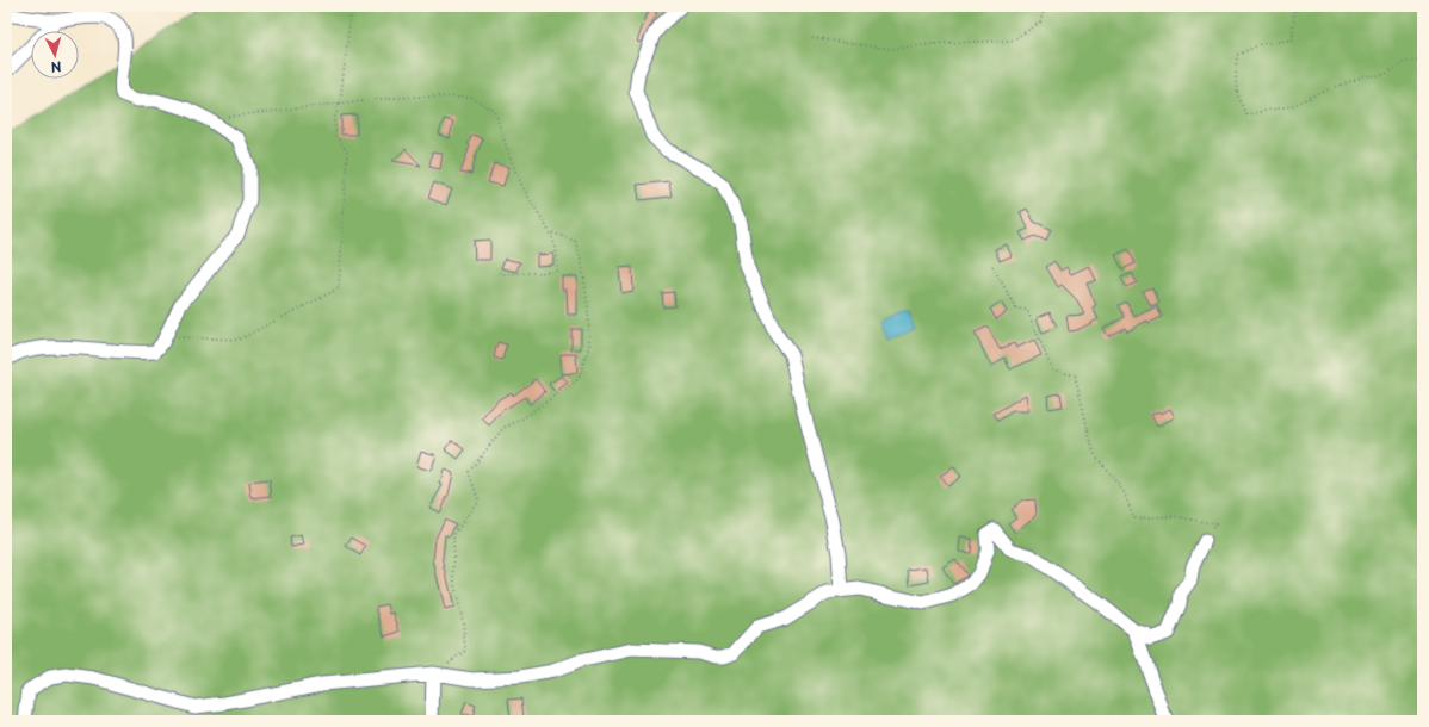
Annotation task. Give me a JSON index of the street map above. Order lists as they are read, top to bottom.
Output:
{
  "north": "bottom"
}
